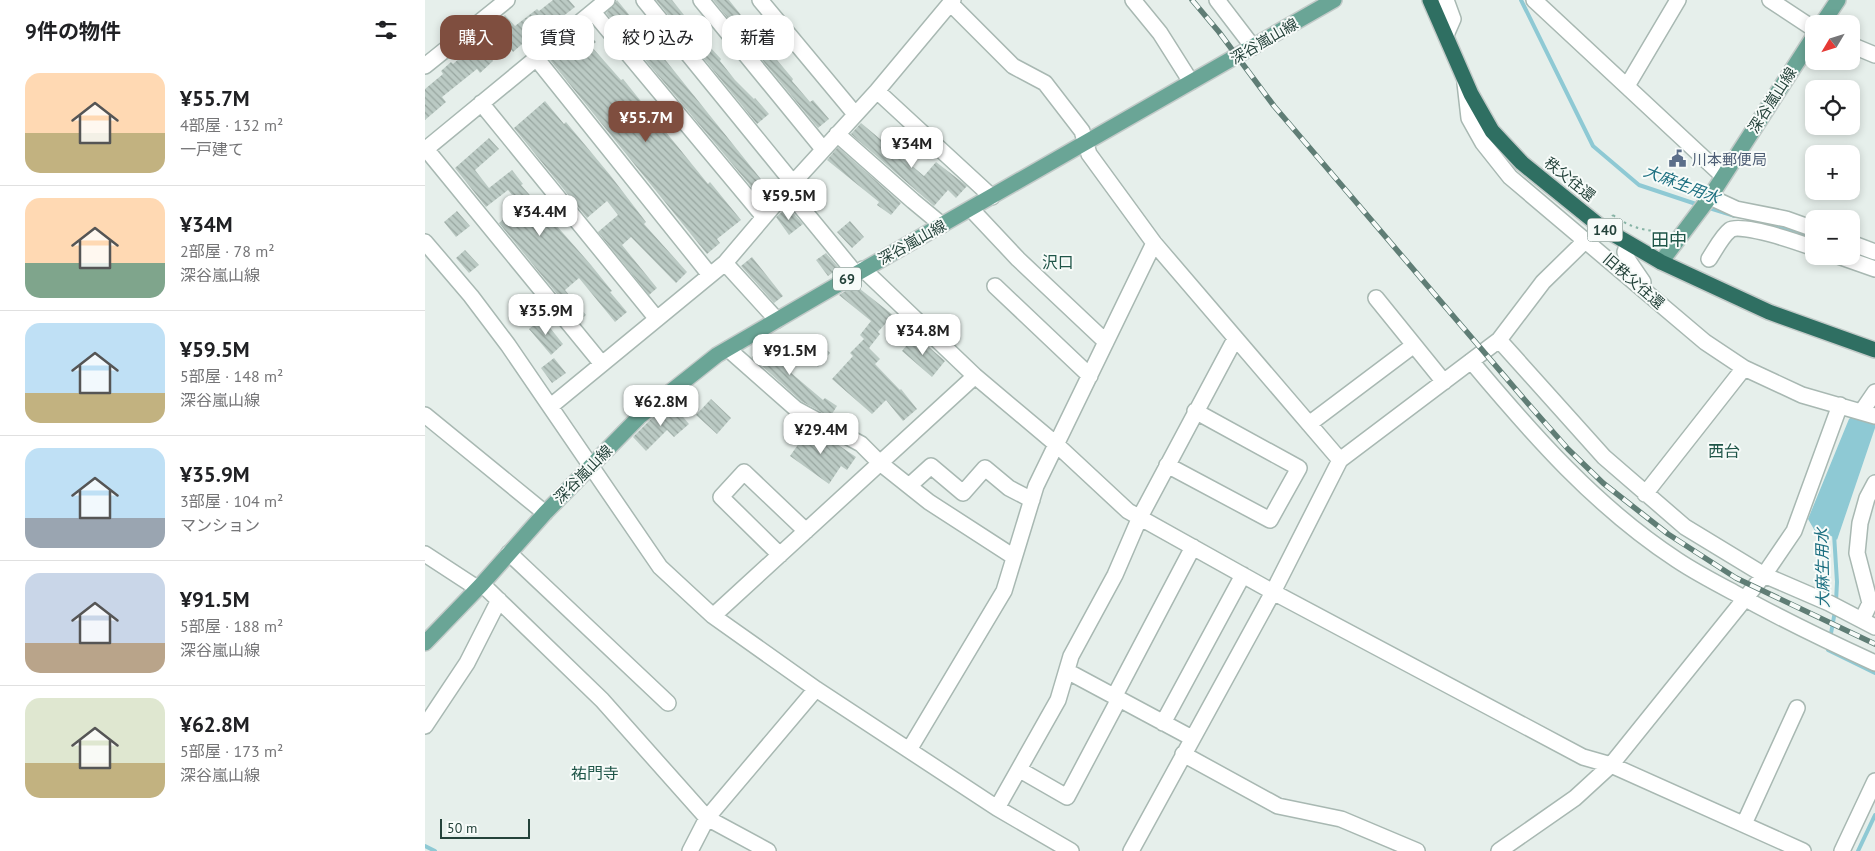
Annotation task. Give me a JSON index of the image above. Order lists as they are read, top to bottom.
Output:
{
  "streets": {
    "highway": ["秩父往還", "140"],
    "main road": ["深谷嵐山線", "69"],
    "street": ["旧秩父往還"]
  },
  "crossings": [
    ["深谷嵐山線", "秩父往還"],
    ["秩父往還", "旧秩父往還"]
  ],
  "districts": [
    "田中",
    "沢口",
    "西台",
    "祐門寺"
  ],
  "water": ["大麻生用水"],
  "places": {
    "public building": ["川本郵便局"]
  },
  "scale_bar": "50 m",
  "north": "bottom left",
  "page": {
    "heading": "9件の物件",
    "map_buttons": ["+", "−"],
    "chip": [
      "購入",
      "賃貸",
      "絞り込み",
      "新着"
    ],
    "list": [
      {
        "name": "¥55.7M",
        "note": "4部屋 · 132 m² · 一戸建て"
      },
      {
        "name": "¥34M",
        "note": "2部屋 · 78 m² · 深谷嵐山線"
      },
      {
        "name": "¥59.5M",
        "note": "5部屋 · 148 m² · 深谷嵐山線"
      },
      {
        "name": "¥35.9M",
        "note": "3部屋 · 104 m² · マンション"
      },
      {
        "name": "¥91.5M",
        "note": "5部屋 · 188 m² · 深谷嵐山線"
      },
      {
        "name": "¥62.8M",
        "note": "5部屋 · 173 m² · 深谷嵐山線"
      }
    ],
    "price": [
      "¥55.7M",
      "¥34M",
      "¥59.5M",
      "¥34.4M",
      "¥35.9M",
      "¥34.8M",
      "¥91.5M",
      "¥62.8M",
      "¥29.4M"
    ],
    "scale": "50 m"
  }
}
